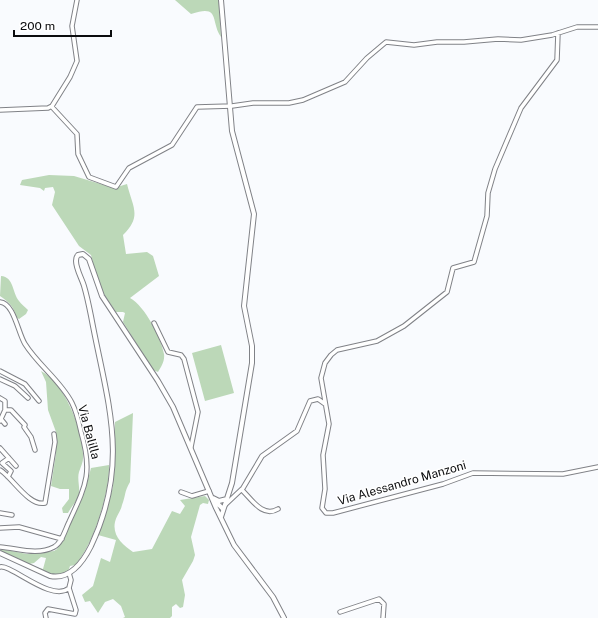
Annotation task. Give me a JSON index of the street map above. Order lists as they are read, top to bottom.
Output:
{
  "streets": {
    "street": ["Via Balilla", "Via Alessandro Manzoni"]
  },
  "scale_bar": "200 m"
}
